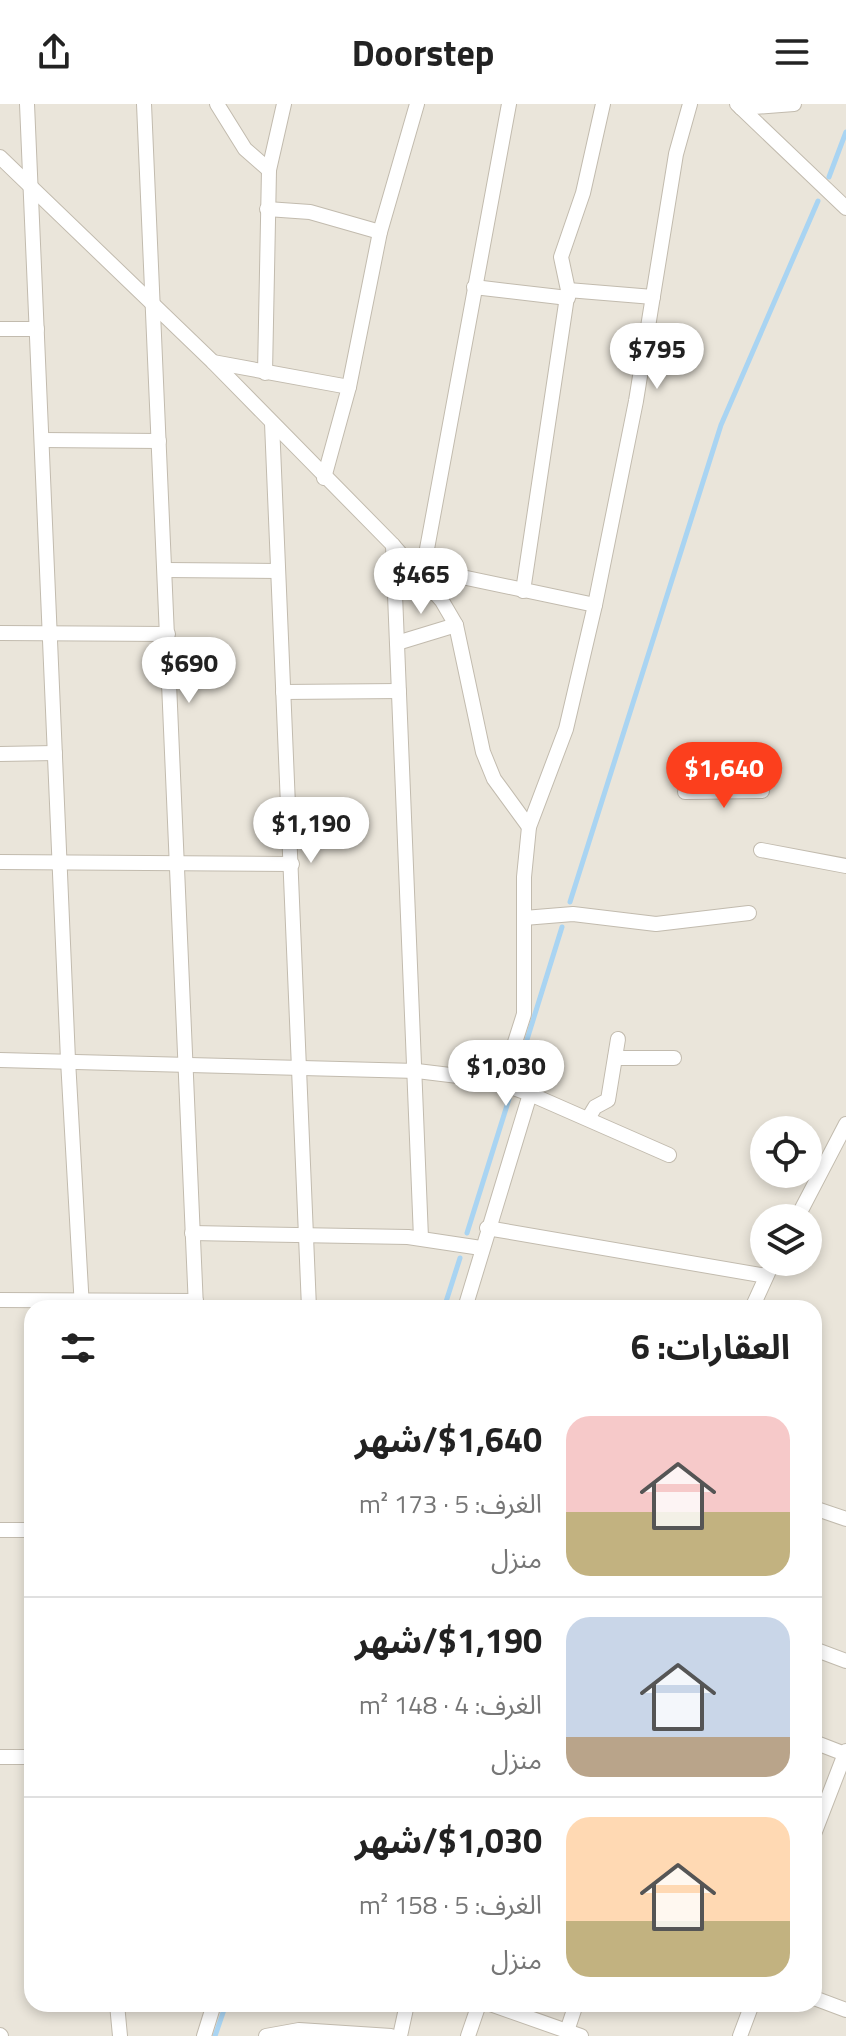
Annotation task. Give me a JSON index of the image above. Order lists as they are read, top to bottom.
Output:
{
  "page": {
    "header": "Doorstep",
    "price": [
      "$795",
      "$465",
      "$690",
      "$1,640",
      "$1,190",
      "$1,030"
    ],
    "heading": "العقارات: 6",
    "list": [
      {
        "name": "$1,640/شهر",
        "note": "الغرف: 5 · 173 m² · منزل"
      },
      {
        "name": "$1,190/شهر",
        "note": "الغرف: 4 · 148 m² · منزل"
      },
      {
        "name": "$1,030/شهر",
        "note": "الغرف: 5 · 158 m² · منزل"
      }
    ]
  }
}
